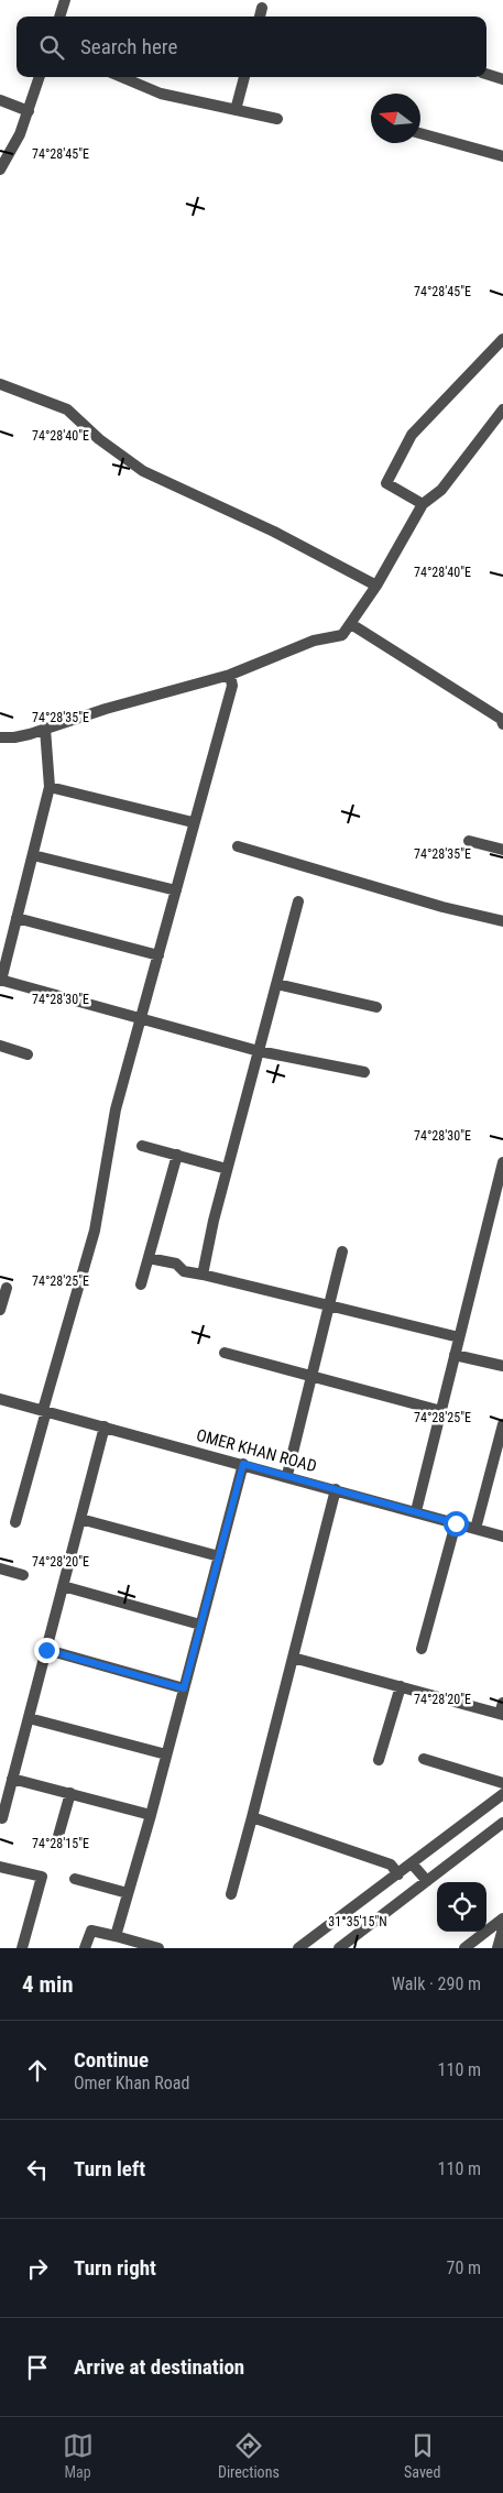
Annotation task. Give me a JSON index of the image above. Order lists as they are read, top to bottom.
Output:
{
  "streets": {
    "street": ["OMER KHAN ROAD"]
  },
  "north": "left",
  "page": {
    "search": "Search here",
    "heading": ["4 min", "Walk · 290 m"],
    "list": [
      ["Continue", "Omer Khan Road", "110 m"],
      ["Turn left", "110 m"],
      ["Turn right", "70 m"],
      "Arrive at destination"
    ],
    "nav": ["Map", "Directions", "Saved"]
  },
  "coordinates": [
    "74°28'45\"E",
    "74°28'40\"E",
    "74°28'35\"E",
    "74°28'30\"E",
    "74°28'25\"E",
    "74°28'20\"E",
    "74°28'15\"E",
    "31°35'15\"N"
  ]
}
